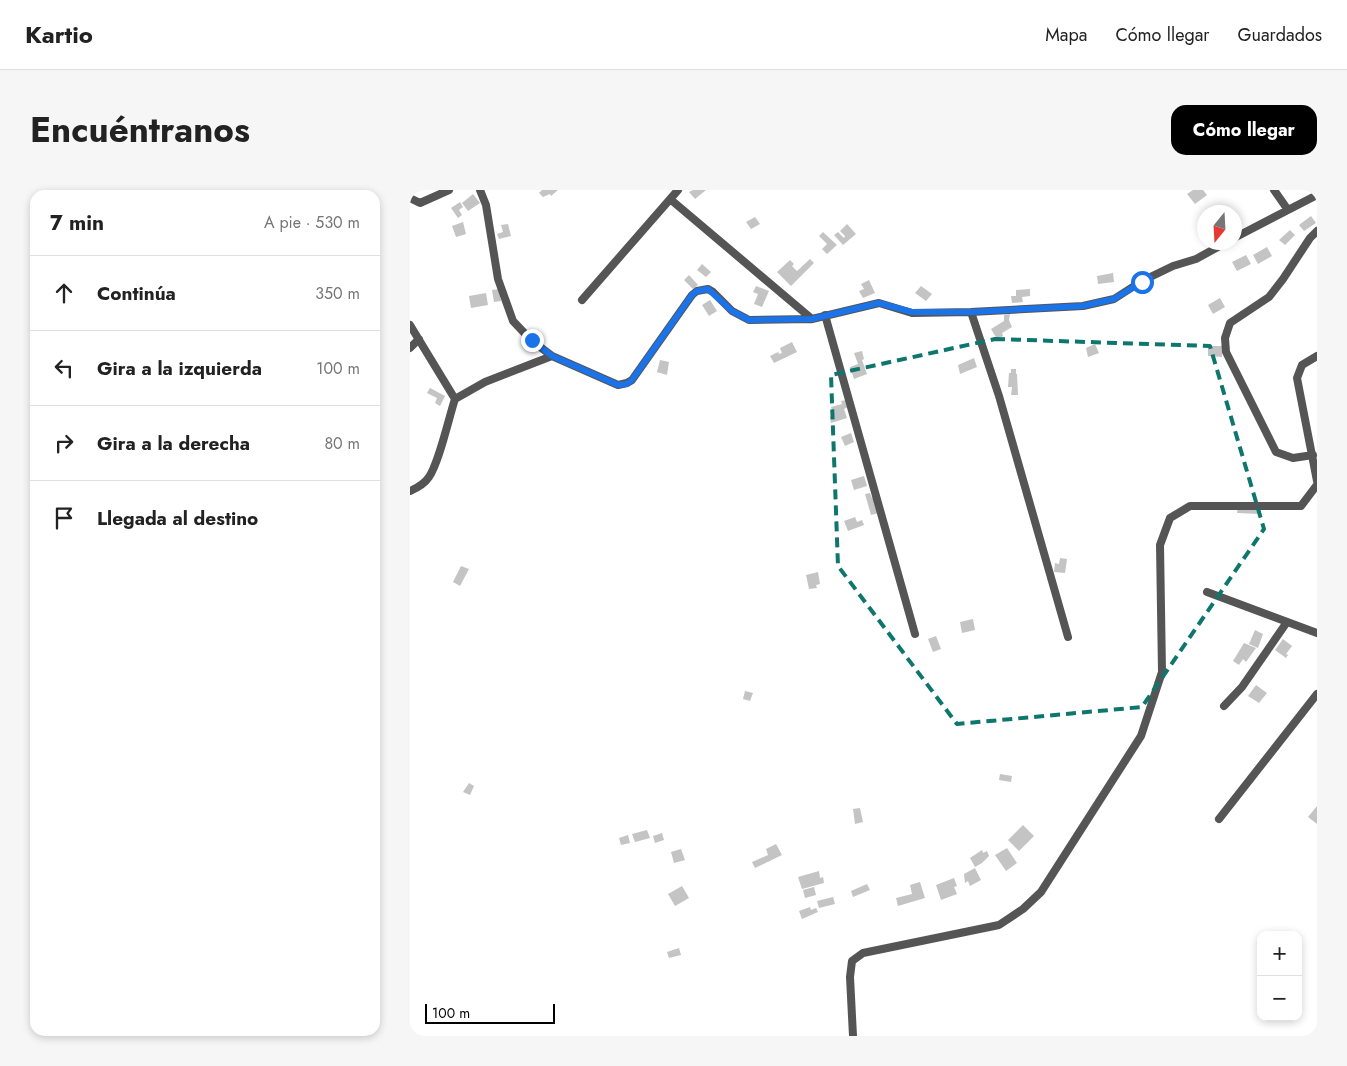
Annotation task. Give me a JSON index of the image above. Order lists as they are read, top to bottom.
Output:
{
  "scale_bar": "100 m",
  "north": "bottom",
  "page": {
    "header": "Kartio",
    "nav": ["Mapa", "Cómo llegar", "Guardados"],
    "title": "Encuéntranos",
    "buttons": "Cómo llegar",
    "heading": ["7 min", "A pie · 530 m"],
    "list": [
      ["Continúa", "350 m"],
      ["Gira a la izquierda", "100 m"],
      ["Gira a la derecha", "80 m"],
      "Llegada al destino"
    ],
    "map_buttons": ["+", "−"],
    "scale": "100 m"
  }
}
